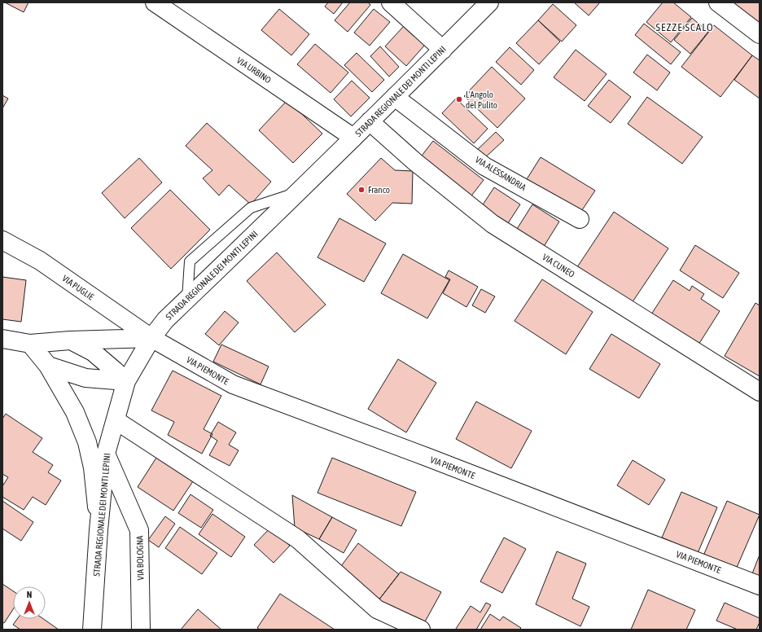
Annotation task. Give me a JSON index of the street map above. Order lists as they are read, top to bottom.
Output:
{
  "streets": {
    "street": [
      "VIA URBINO",
      "STRADA REGIONALE DEI MONTI LEPINI",
      "VIA ALESSANDRIA",
      "VIA CUNEO",
      "VIA PUGLIE",
      "VIA PIEMONTE",
      "VIA BOLOGNA"
    ]
  },
  "crossings": [
    ["VIA URBINO", "STRADA REGIONALE DEI MONTI LEPINI"],
    ["STRADA REGIONALE DEI MONTI LEPINI", "VIA ALESSANDRIA"],
    ["STRADA REGIONALE DEI MONTI LEPINI", "VIA CUNEO"],
    ["STRADA REGIONALE DEI MONTI LEPINI", "VIA PUGLIE"],
    ["STRADA REGIONALE DEI MONTI LEPINI", "VIA PIEMONTE"],
    ["STRADA REGIONALE DEI MONTI LEPINI", "VIA BOLOGNA"],
    ["VIA PUGLIE", "VIA PIEMONTE"]
  ],
  "districts": ["SEZZE SCALO"],
  "places": ["L'Angolo del Pulito", "Franco"],
  "north": "top"
}
